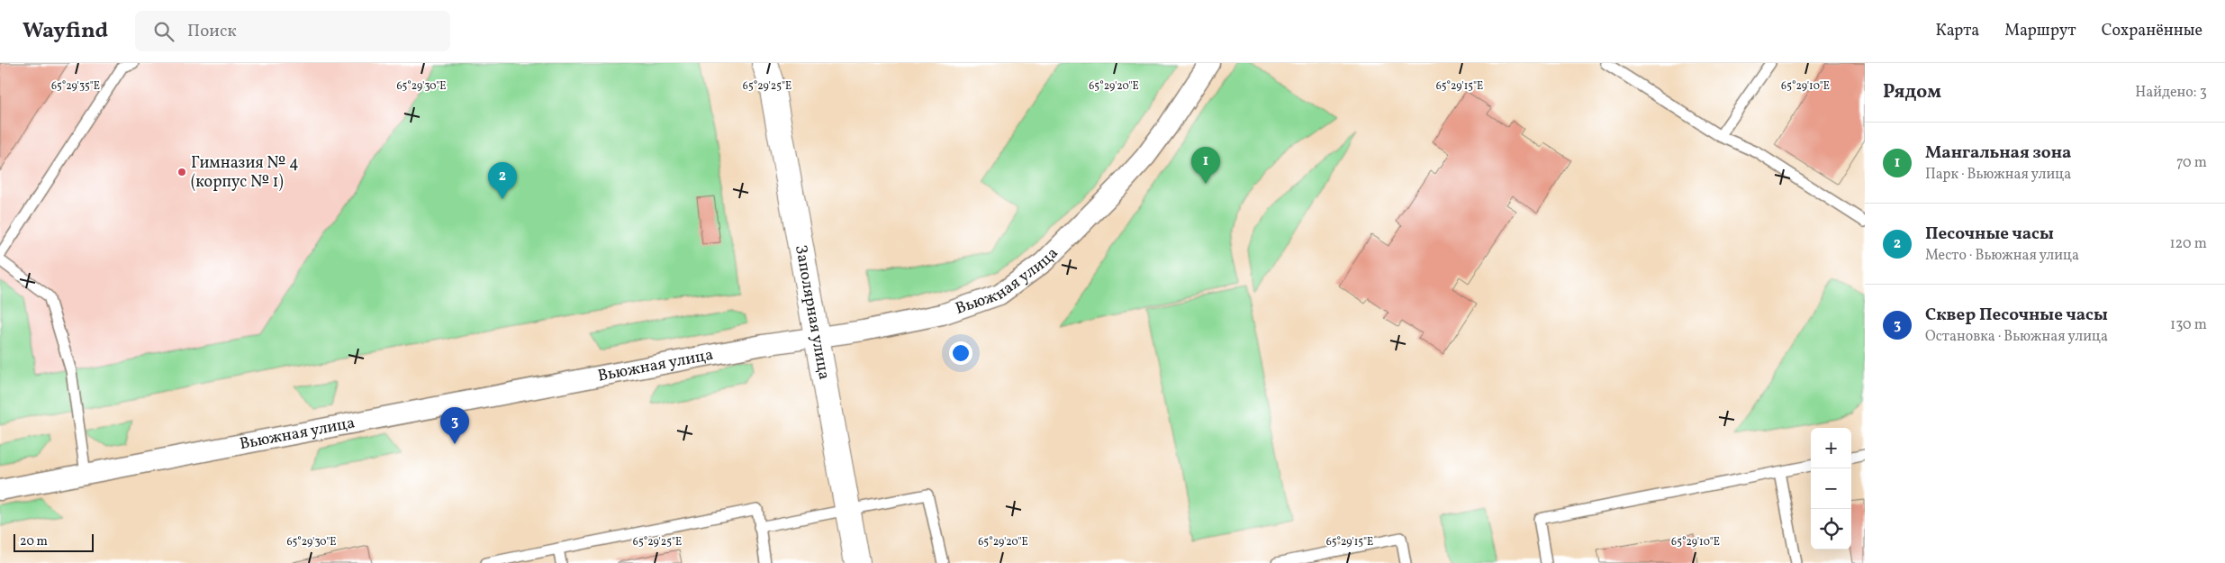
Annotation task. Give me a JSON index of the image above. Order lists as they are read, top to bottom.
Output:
{
  "streets": {
    "street": ["Вьюжная улица", "Заполярная улица"]
  },
  "crossings": [
    ["Вьюжная улица", "Заполярная улица"]
  ],
  "places": ["Гимназия № 4 (корпус № 1)"],
  "scale_bar": "20 m",
  "page": {
    "header": "Wayfind",
    "search": "Поиск",
    "nav": ["Карта", "Маршрут", "Сохранённые"],
    "heading": ["Рядом", "Найдено: 3"],
    "list": [
      {
        "mark": "1",
        "name": "Мангальная зона",
        "note": "Парк · Вьюжная улица",
        "value": "70 m"
      },
      {
        "mark": "2",
        "name": "Песочные часы",
        "note": "Место · Вьюжная улица",
        "value": "120 m"
      },
      {
        "mark": "3",
        "name": "Сквер Песочные часы",
        "note": "Остановка · Вьюжная улица",
        "value": "130 m"
      }
    ],
    "pins": ["1", "2", "3"],
    "map_buttons": ["+", "−"],
    "scale": "20 m"
  },
  "coordinates": [
    "65°29'35\"E",
    "65°29'30\"E",
    "65°29'25\"E",
    "65°29'15\"E",
    "65°29'10\"E",
    "65°29'20\"E"
  ]
}
